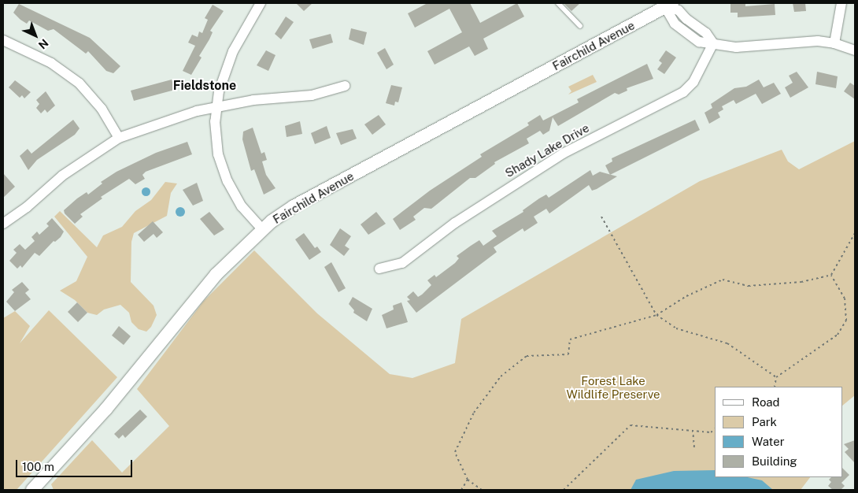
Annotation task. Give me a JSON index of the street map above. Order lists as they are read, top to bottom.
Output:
{
  "streets": {
    "main road": ["Fairchild Avenue"],
    "street": ["Shady Lake Drive"]
  },
  "districts": ["Fieldstone"],
  "parks": ["Forest Lake Wildlife Preserve"],
  "legend": [
    "Road",
    "Park",
    "Water",
    "Building"
  ],
  "scale_bar": "100 m",
  "north": "bottom right"
}
